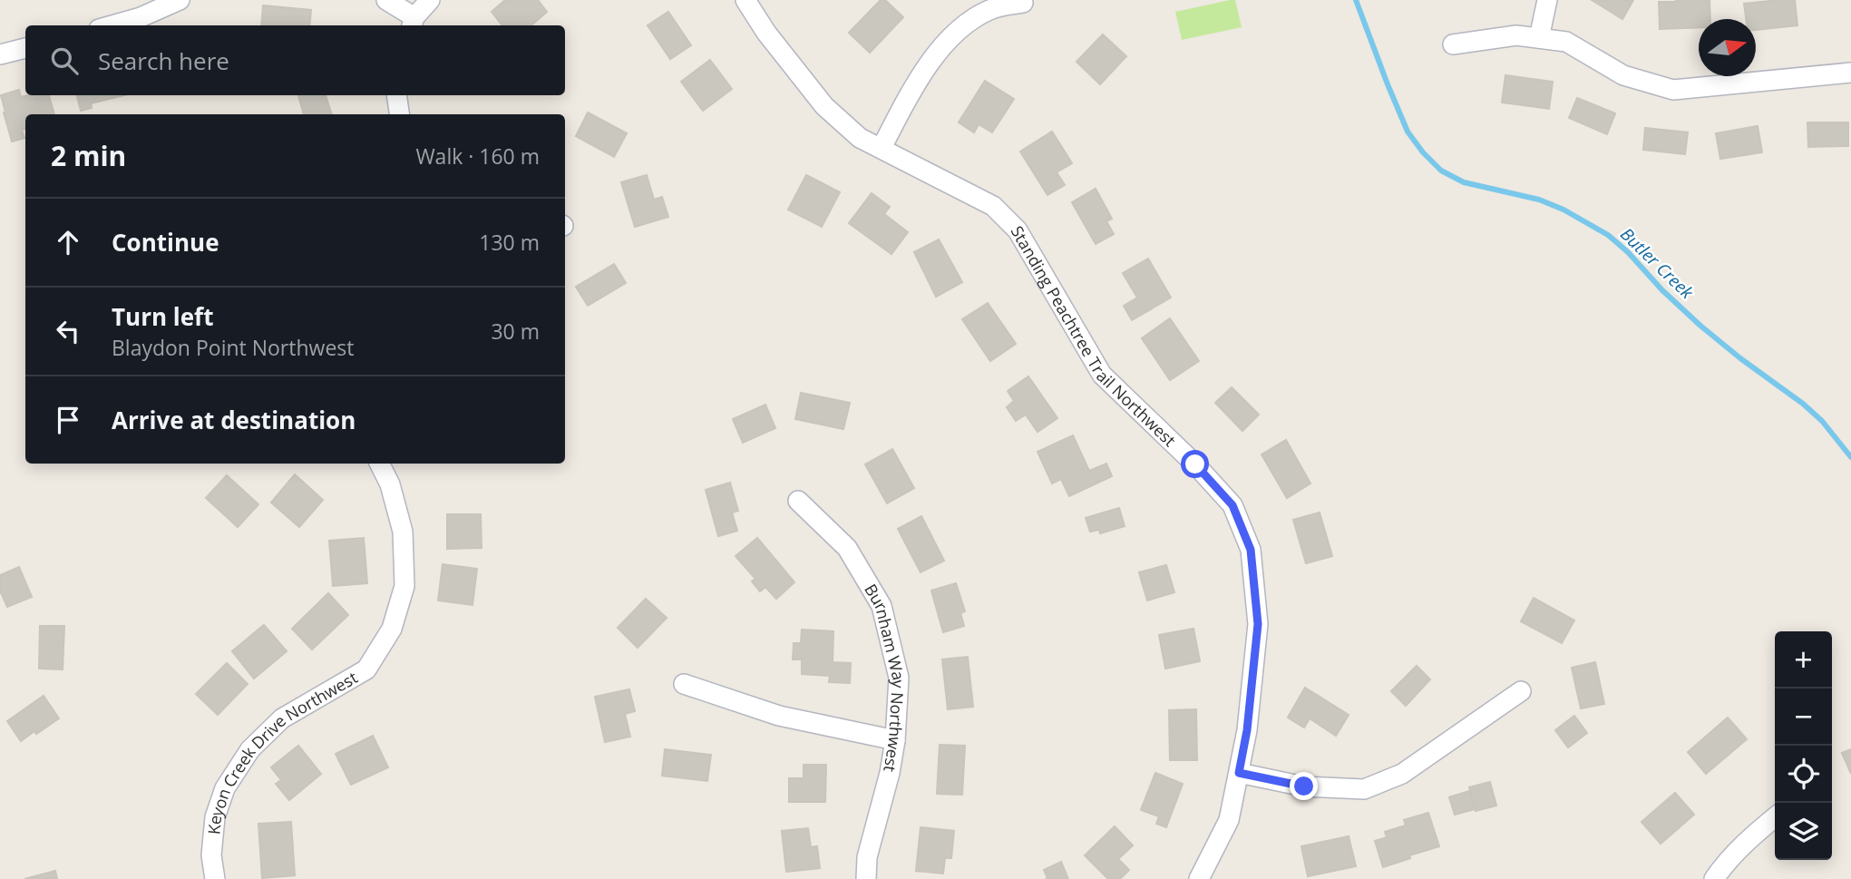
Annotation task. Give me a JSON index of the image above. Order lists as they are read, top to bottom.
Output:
{
  "streets": {
    "street": ["Standing Peachtree Trail Northwest", "Burnham Way Northwest", "Keyon Creek Drive Northwest"]
  },
  "water": ["Butler Creek"],
  "north": "right",
  "page": {
    "search": "Search here",
    "heading": ["2 min", "Walk · 160 m"],
    "list": [
      ["Continue", "130 m"],
      ["Turn left", "Blaydon Point Northwest", "30 m"],
      "Arrive at destination"
    ],
    "map_buttons": ["+", "−"]
  }
}
